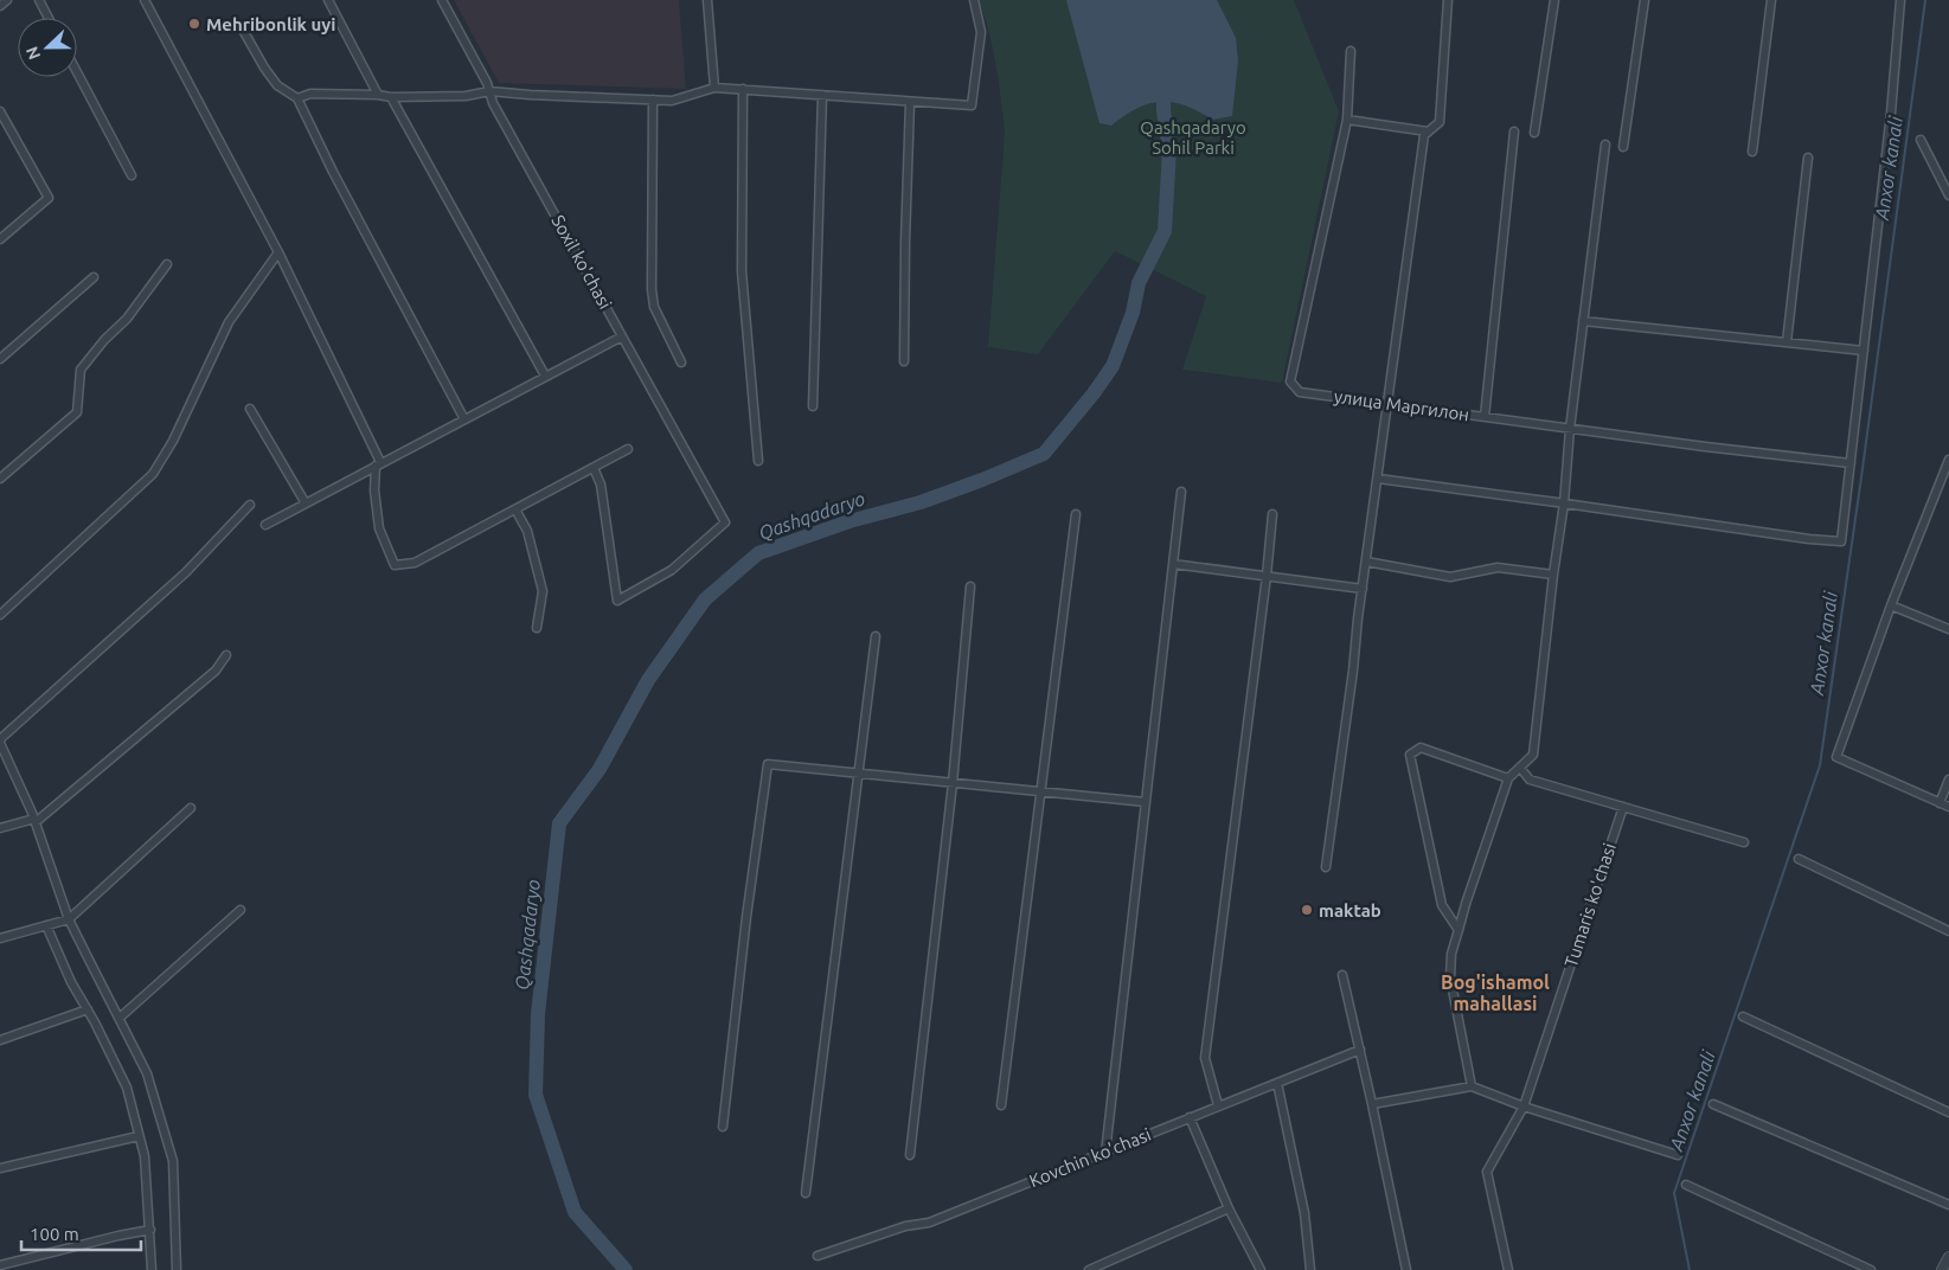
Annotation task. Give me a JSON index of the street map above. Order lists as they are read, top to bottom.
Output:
{
  "streets": {
    "street": [
      "Soxil ko'chasi",
      "улица Маргилон",
      "Tumaris ko'chasi",
      "Kovchin ko'chasi"
    ]
  },
  "districts": ["Bog'ishamol mahallasi"],
  "water": ["Anxor kanali", "Qashqadaryo"],
  "parks": ["Qashqadaryo Sohil Parki"],
  "places": ["Mehribonlik uyi", "maktab"],
  "scale_bar": "100 m",
  "north": "left"
}
